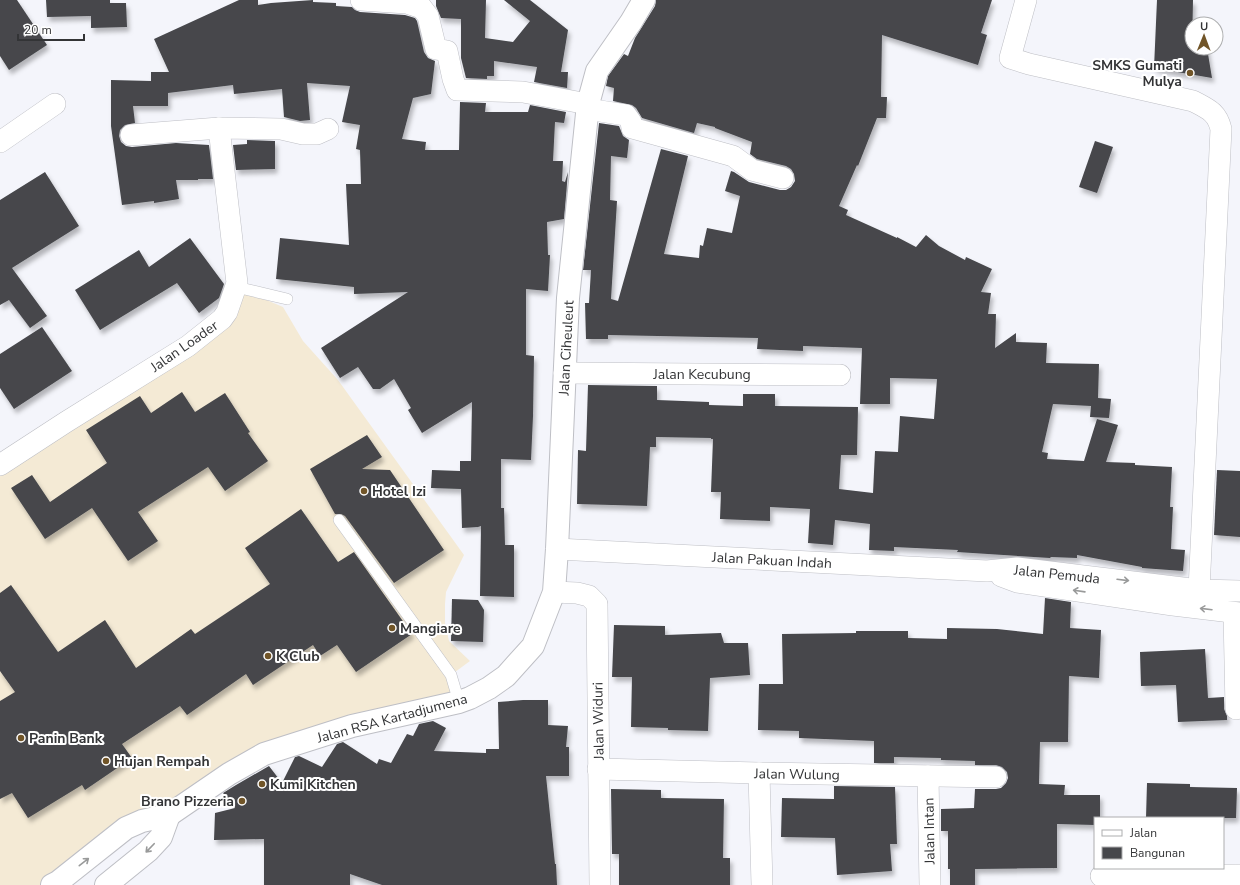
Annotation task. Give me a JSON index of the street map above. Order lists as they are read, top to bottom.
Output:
{
  "streets": {
    "street": [
      "Jalan Loader",
      "Jalan Ciheuleut",
      "Jalan Kecubung",
      "Jalan Pakuan Indah",
      "Jalan Pemuda",
      "Jalan RSA Kartadjumena",
      "Jalan Widuri",
      "Jalan Wulung",
      "Jalan Intan"
    ]
  },
  "crossings": [
    ["Jalan Ciheuleut", "Jalan Kecubung"],
    ["Jalan Ciheuleut", "Jalan Pakuan Indah"],
    ["Jalan Ciheuleut", "Jalan RSA Kartadjumena"],
    ["Jalan Ciheuleut", "Jalan Widuri"],
    ["Jalan Pakuan Indah", "Jalan Pemuda"],
    ["Jalan Widuri", "Jalan Wulung"],
    ["Jalan Wulung", "Jalan Intan"]
  ],
  "places": [
    "SMKS Gumati Mulya",
    "Hotel Izi",
    "Mangiare",
    "K Club",
    "Panin Bank",
    "Hujan Rempah",
    "Kumi Kitchen",
    "Brano Pizzeria"
  ],
  "legend": ["Jalan", "Bangunan"],
  "scale_bar": "20 m",
  "north": "top"
}
